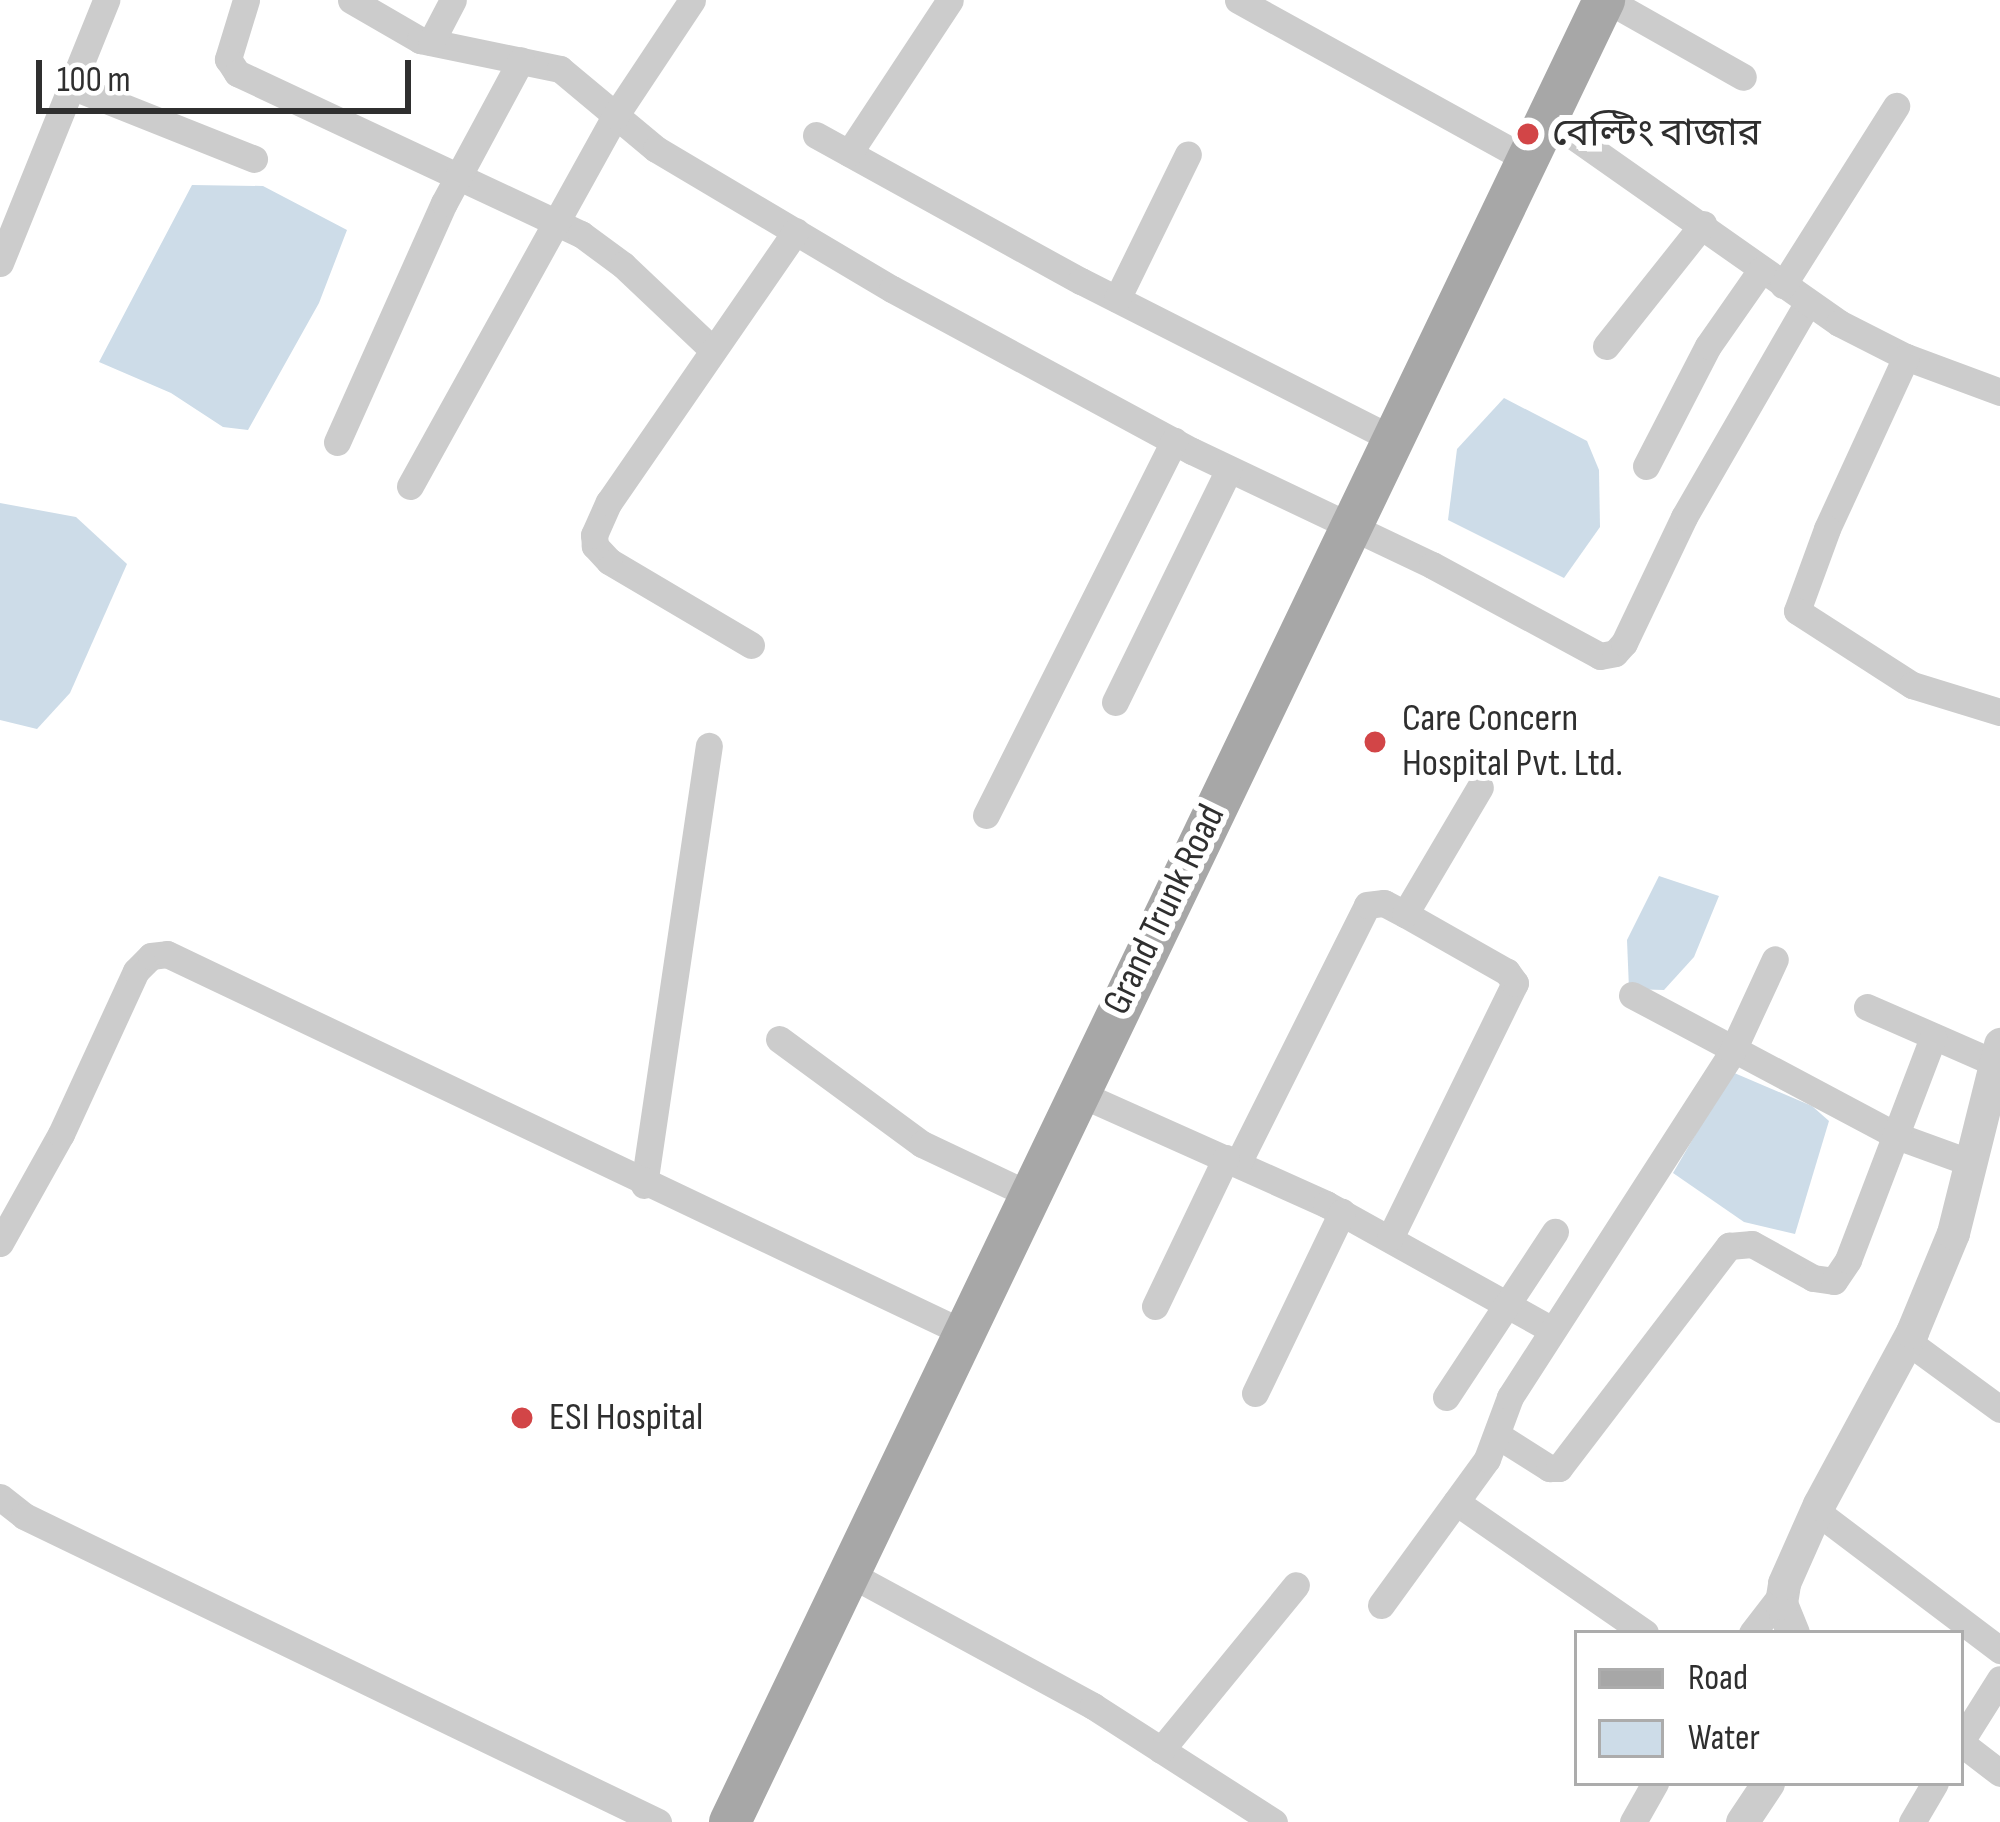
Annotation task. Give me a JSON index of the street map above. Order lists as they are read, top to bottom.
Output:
{
  "streets": {
    "main road": ["Grand Trunk Road"]
  },
  "places": ["বেল্টিং বাজার", "Care Concern Hospital Pvt. Ltd.", "ESI Hospital"],
  "legend": ["Road", "Water"],
  "scale_bar": "100 m"
}
